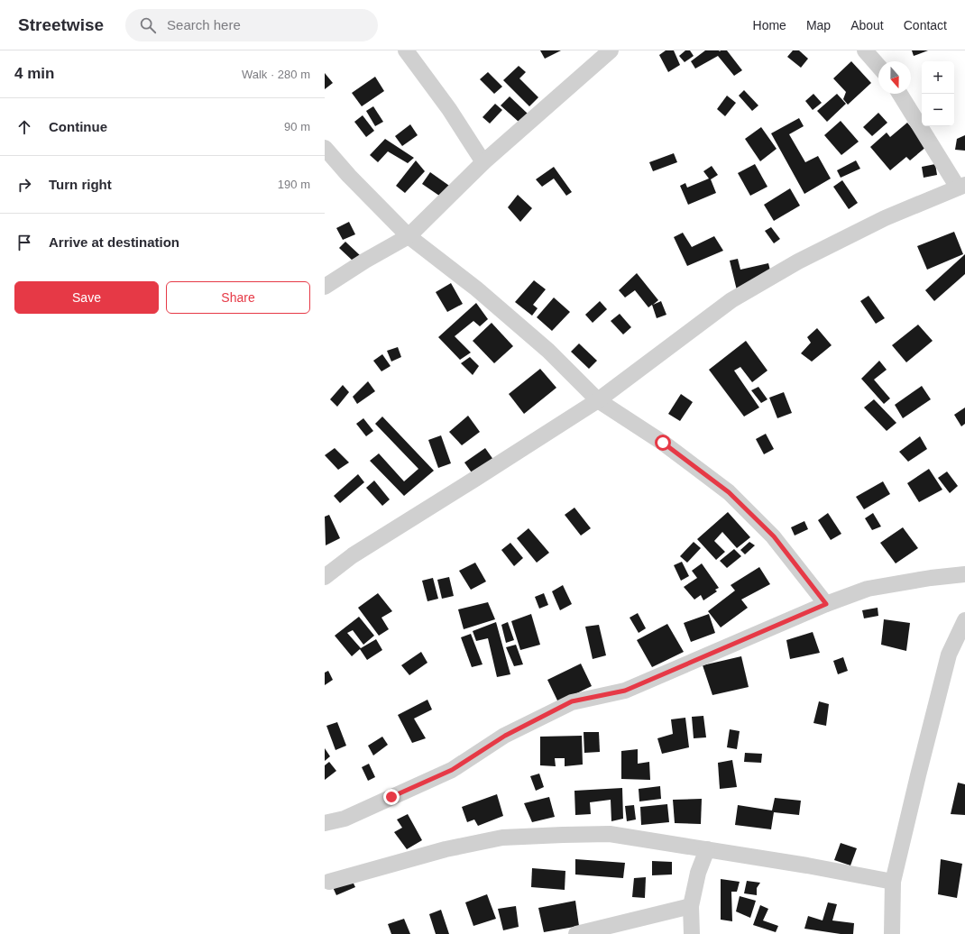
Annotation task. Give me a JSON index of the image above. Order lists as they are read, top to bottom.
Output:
{
  "north": "bottom",
  "page": {
    "header": "Streetwise",
    "search": "Search here",
    "nav": [
      "Home",
      "Map",
      "About",
      "Contact"
    ],
    "heading": ["4 min", "Walk · 280 m"],
    "map_buttons": ["+", "−"],
    "list": [
      ["Continue", "90 m"],
      ["Turn right", "190 m"],
      "Arrive at destination"
    ],
    "buttons": ["Save", "Share"]
  }
}
